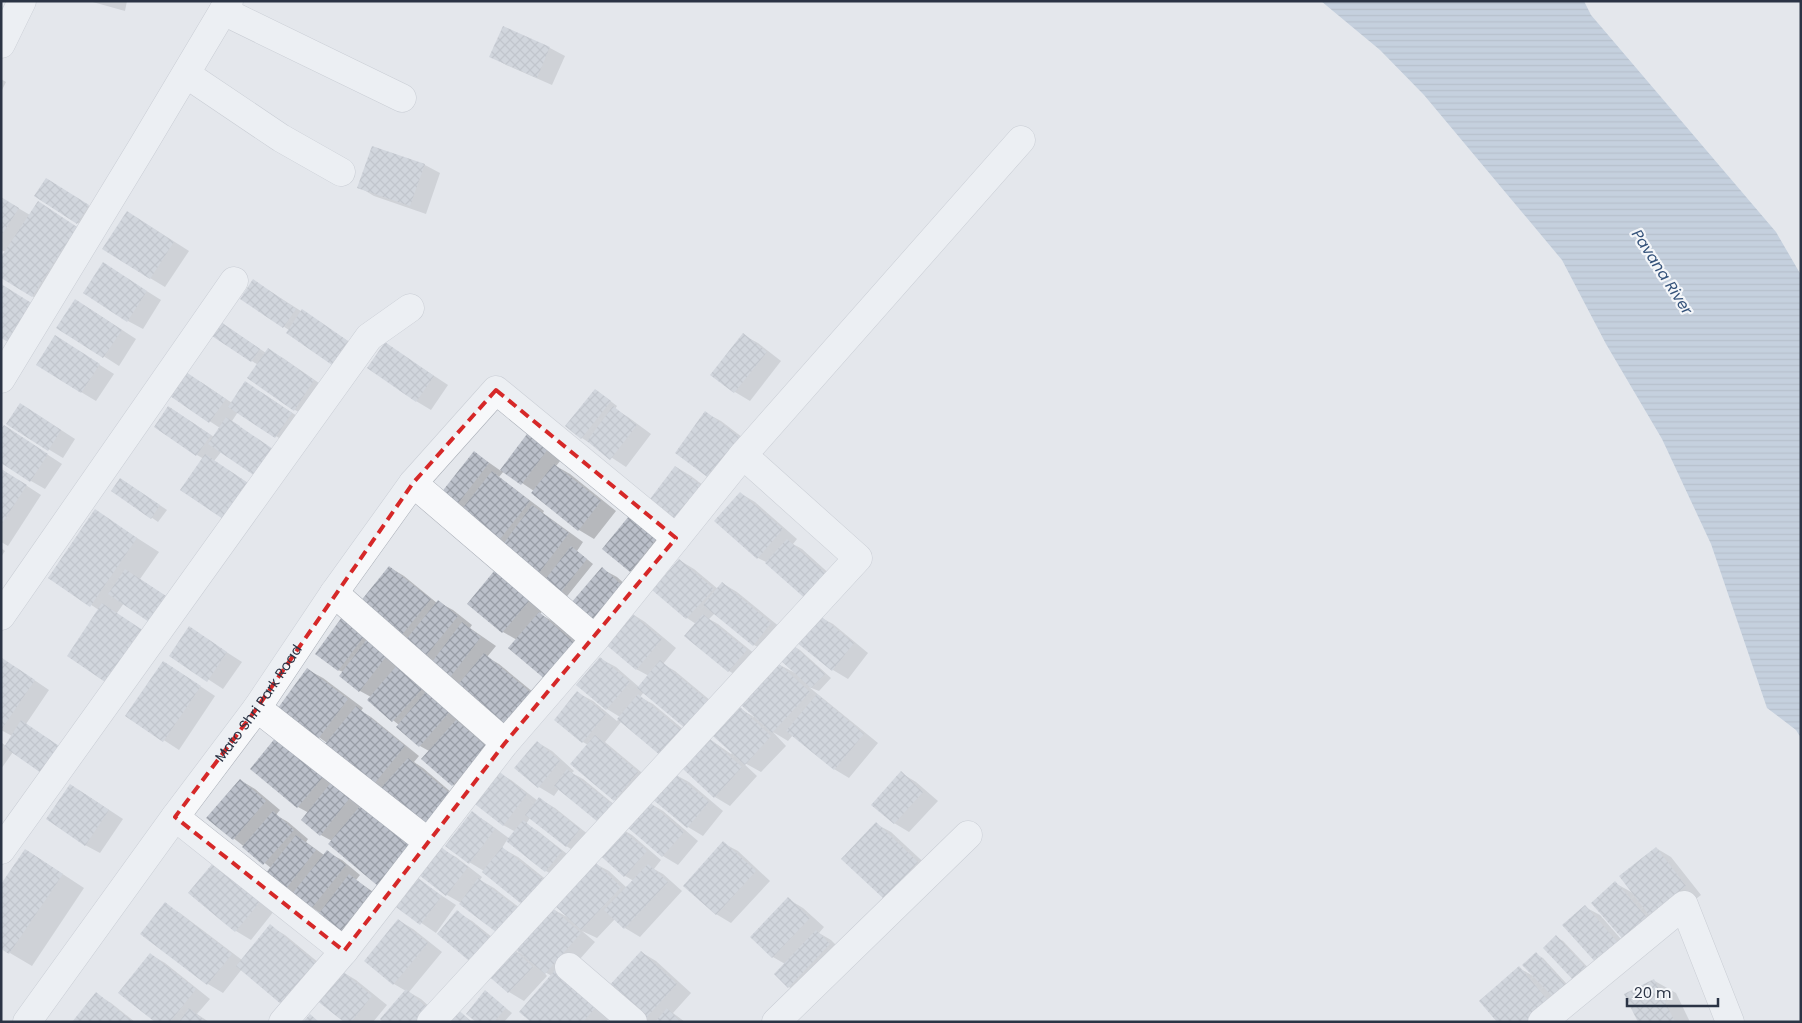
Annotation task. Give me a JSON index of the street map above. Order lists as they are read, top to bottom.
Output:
{
  "streets": {
    "street": ["Mato Shri Park Road"]
  },
  "water": ["Pavana River"],
  "scale_bar": "20 m"
}
